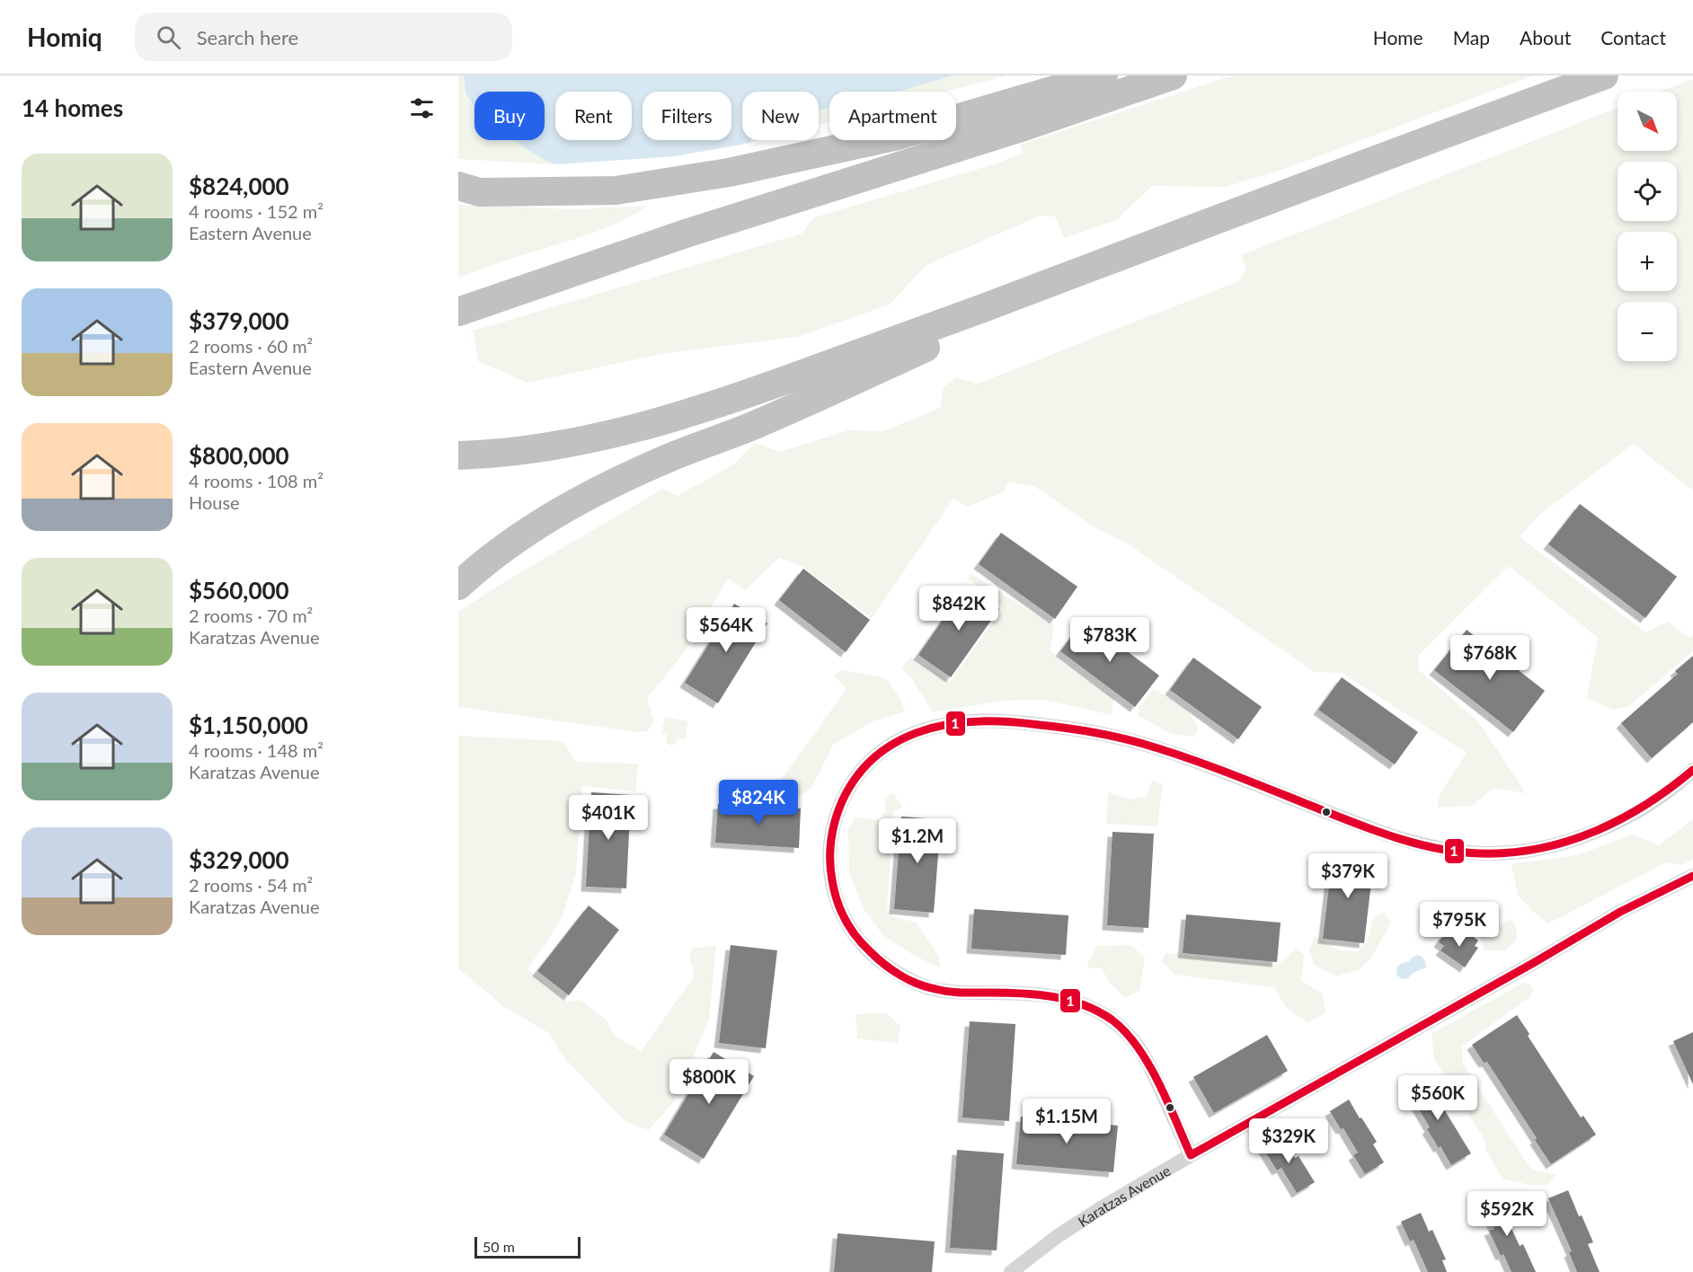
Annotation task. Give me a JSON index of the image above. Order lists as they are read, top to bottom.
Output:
{
  "streets": {
    "street": ["Karatzas Avenue"]
  },
  "lines": ["transit line 1"],
  "scale_bar": "50 m",
  "north": "bottom right",
  "page": {
    "header": "Homiq",
    "search": "Search here",
    "nav": [
      "Home",
      "Map",
      "About",
      "Contact"
    ],
    "heading": "14 homes",
    "map_buttons": ["+", "−"],
    "chip": [
      "Buy",
      "Rent",
      "Filters",
      "New",
      "Apartment"
    ],
    "list": [
      {
        "name": "$824,000",
        "note": "4 rooms · 152 m² · Eastern Avenue"
      },
      {
        "name": "$379,000",
        "note": "2 rooms · 60 m² · Eastern Avenue"
      },
      {
        "name": "$800,000",
        "note": "4 rooms · 108 m² · House"
      },
      {
        "name": "$560,000",
        "note": "2 rooms · 70 m² · Karatzas Avenue"
      },
      {
        "name": "$1,150,000",
        "note": "4 rooms · 148 m² · Karatzas Avenue"
      },
      {
        "name": "$329,000",
        "note": "2 rooms · 54 m² · Karatzas Avenue"
      }
    ],
    "price": [
      "$842K",
      "$564K",
      "$783K",
      "$768K",
      "$824K",
      "$401K",
      "$1.2M",
      "$379K",
      "$795K",
      "$800K",
      "$560K",
      "$1.15M",
      "$329K",
      "$592K"
    ],
    "scale": "50 m"
  }
}
